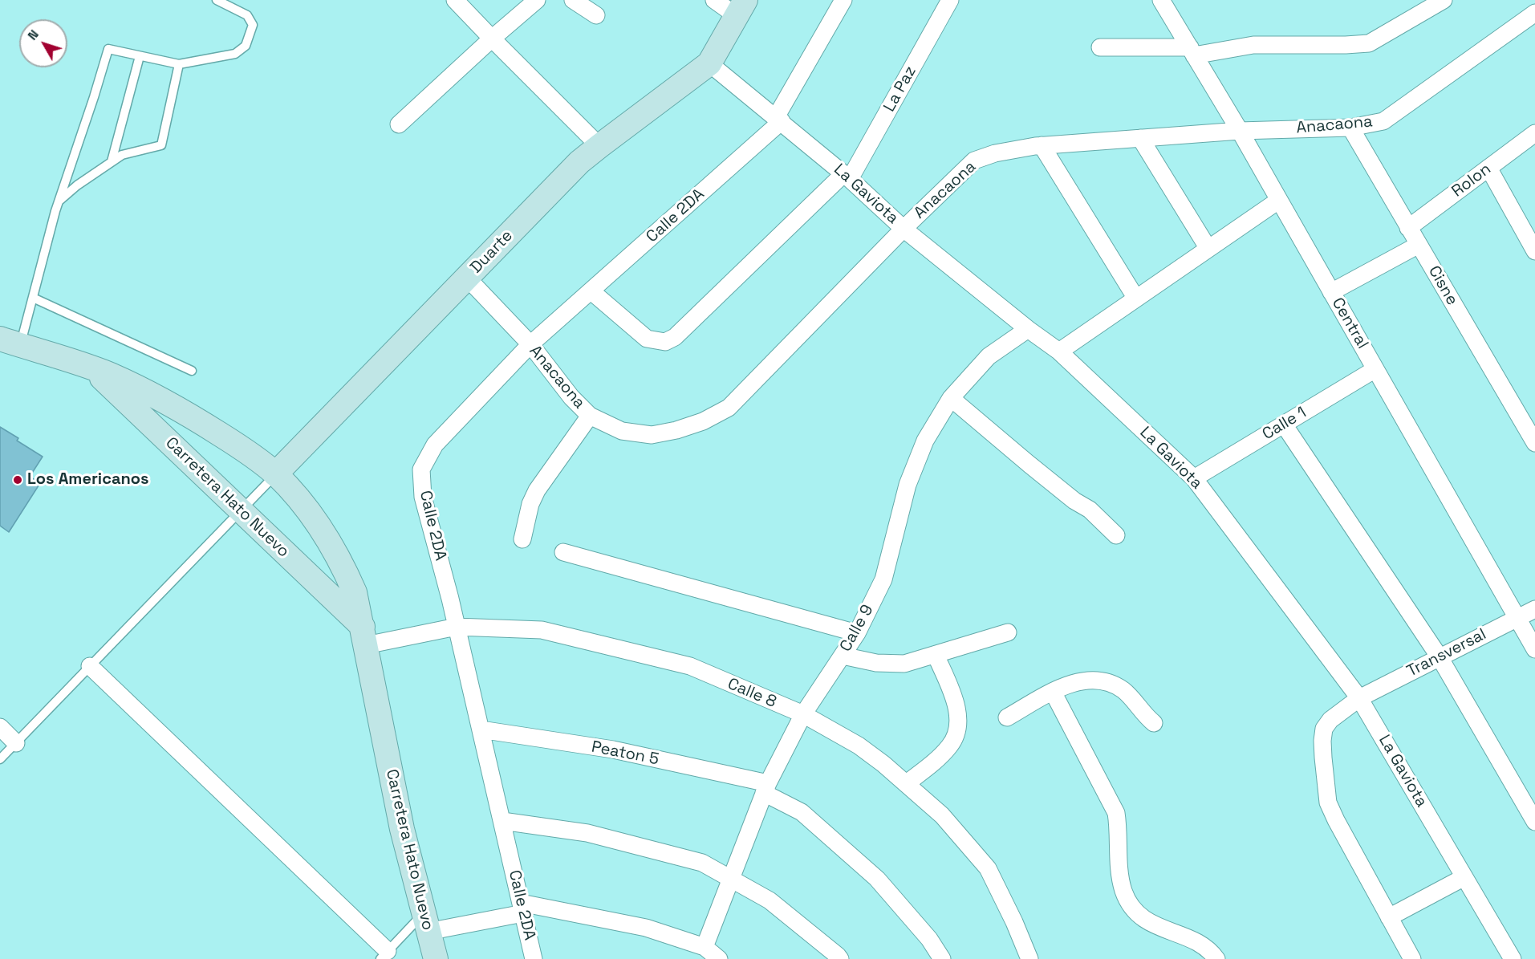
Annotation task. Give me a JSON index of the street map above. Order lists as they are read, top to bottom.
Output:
{
  "streets": {
    "main road": ["Duarte", "Carretera Hato Nuevo"],
    "street": [
      "La Paz",
      "Anacaona",
      "Rolon",
      "La Gaviota",
      "Calle 2DA",
      "Cisne",
      "Central",
      "Calle 1",
      "Calle 9",
      "Transversal",
      "Calle 8",
      "Peaton 5"
    ]
  },
  "crossings": [
    ["La Paz", "La Gaviota"],
    ["La Paz", "Calle 2DA"],
    ["Anacaona", "La Gaviota"],
    ["Anacaona", "Calle 2DA"],
    ["Anacaona", "Duarte"],
    ["Anacaona", "Cisne"],
    ["Anacaona", "Central"],
    ["Rolon", "Cisne"],
    ["La Gaviota", "Calle 2DA"],
    ["La Gaviota", "Duarte"],
    ["La Gaviota", "Calle 1"],
    ["La Gaviota", "Calle 9"],
    ["La Gaviota", "Transversal"],
    ["Calle 2DA", "Calle 8"],
    ["Calle 2DA", "Peaton 5"],
    ["Duarte", "Carretera Hato Nuevo"],
    ["Central", "Calle 1"],
    ["Central", "Transversal"],
    ["Carretera Hato Nuevo", "Calle 8"],
    ["Calle 9", "Calle 8"],
    ["Calle 9", "Peaton 5"]
  ],
  "places": ["Los Americanos"],
  "north": "top left"
}
